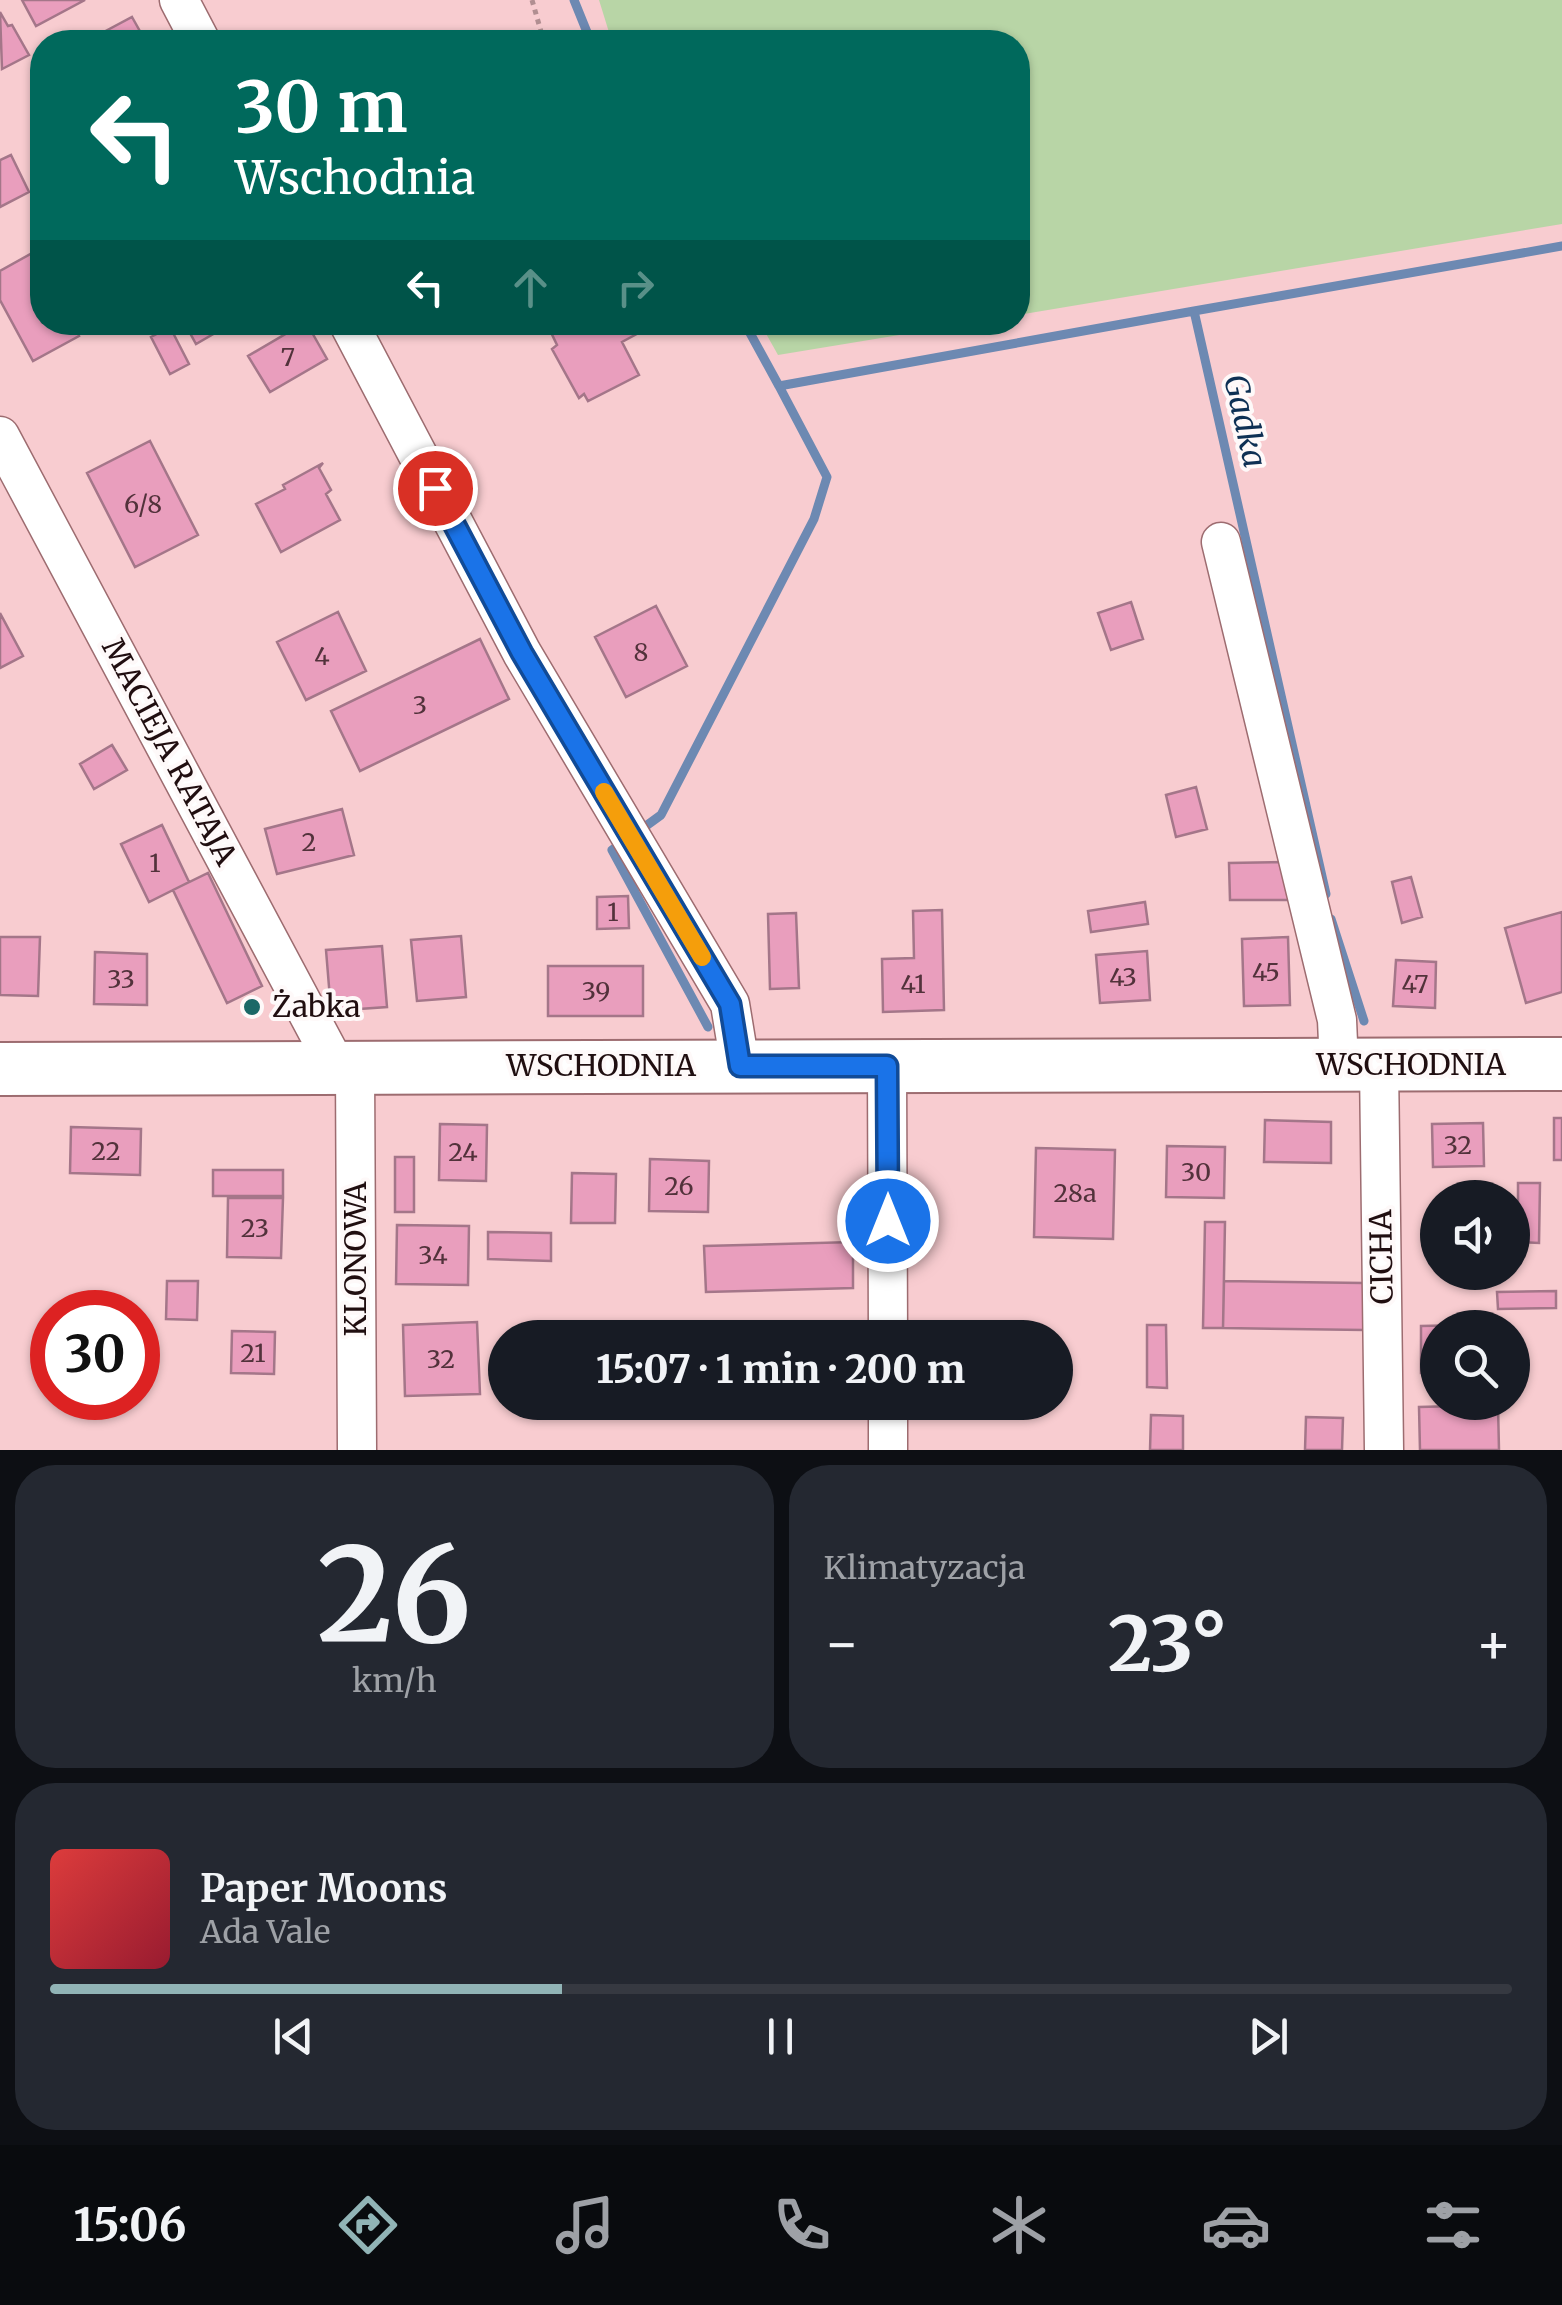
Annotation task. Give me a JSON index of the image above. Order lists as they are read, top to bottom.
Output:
{
  "streets": {
    "street": [
      "MACIEJA RATAJA",
      "WSCHODNIA",
      "CICHA",
      "KLONOWA"
    ]
  },
  "crossings": [
    ["MACIEJA RATAJA", "WSCHODNIA"],
    ["MACIEJA RATAJA", "KLONOWA"],
    ["WSCHODNIA", "CICHA"],
    ["WSCHODNIA", "KLONOWA"]
  ],
  "water": ["Gadka"],
  "places": ["Żabka"],
  "house_numbers": [
    "7",
    "6/8",
    "8",
    "4",
    "3",
    "2",
    "1",
    "1",
    "45",
    "43",
    "33",
    "41",
    "47",
    "39",
    "32",
    "22",
    "24",
    "30",
    "26",
    "28a",
    "23",
    "34",
    "21",
    "32"
  ],
  "page": {
    "turn": ["30 m", "Wschodnia"],
    "limit": "30",
    "trip": "15:07 · 1 min · 200 m",
    "tile": [
      ["26", "km/h"],
      "Klimatyzacja"
    ],
    "heat": ["−", "23°", "+"],
    "song": ["Paper Moons", "Ada Vale"],
    "tabs": "15:06"
  }
}
